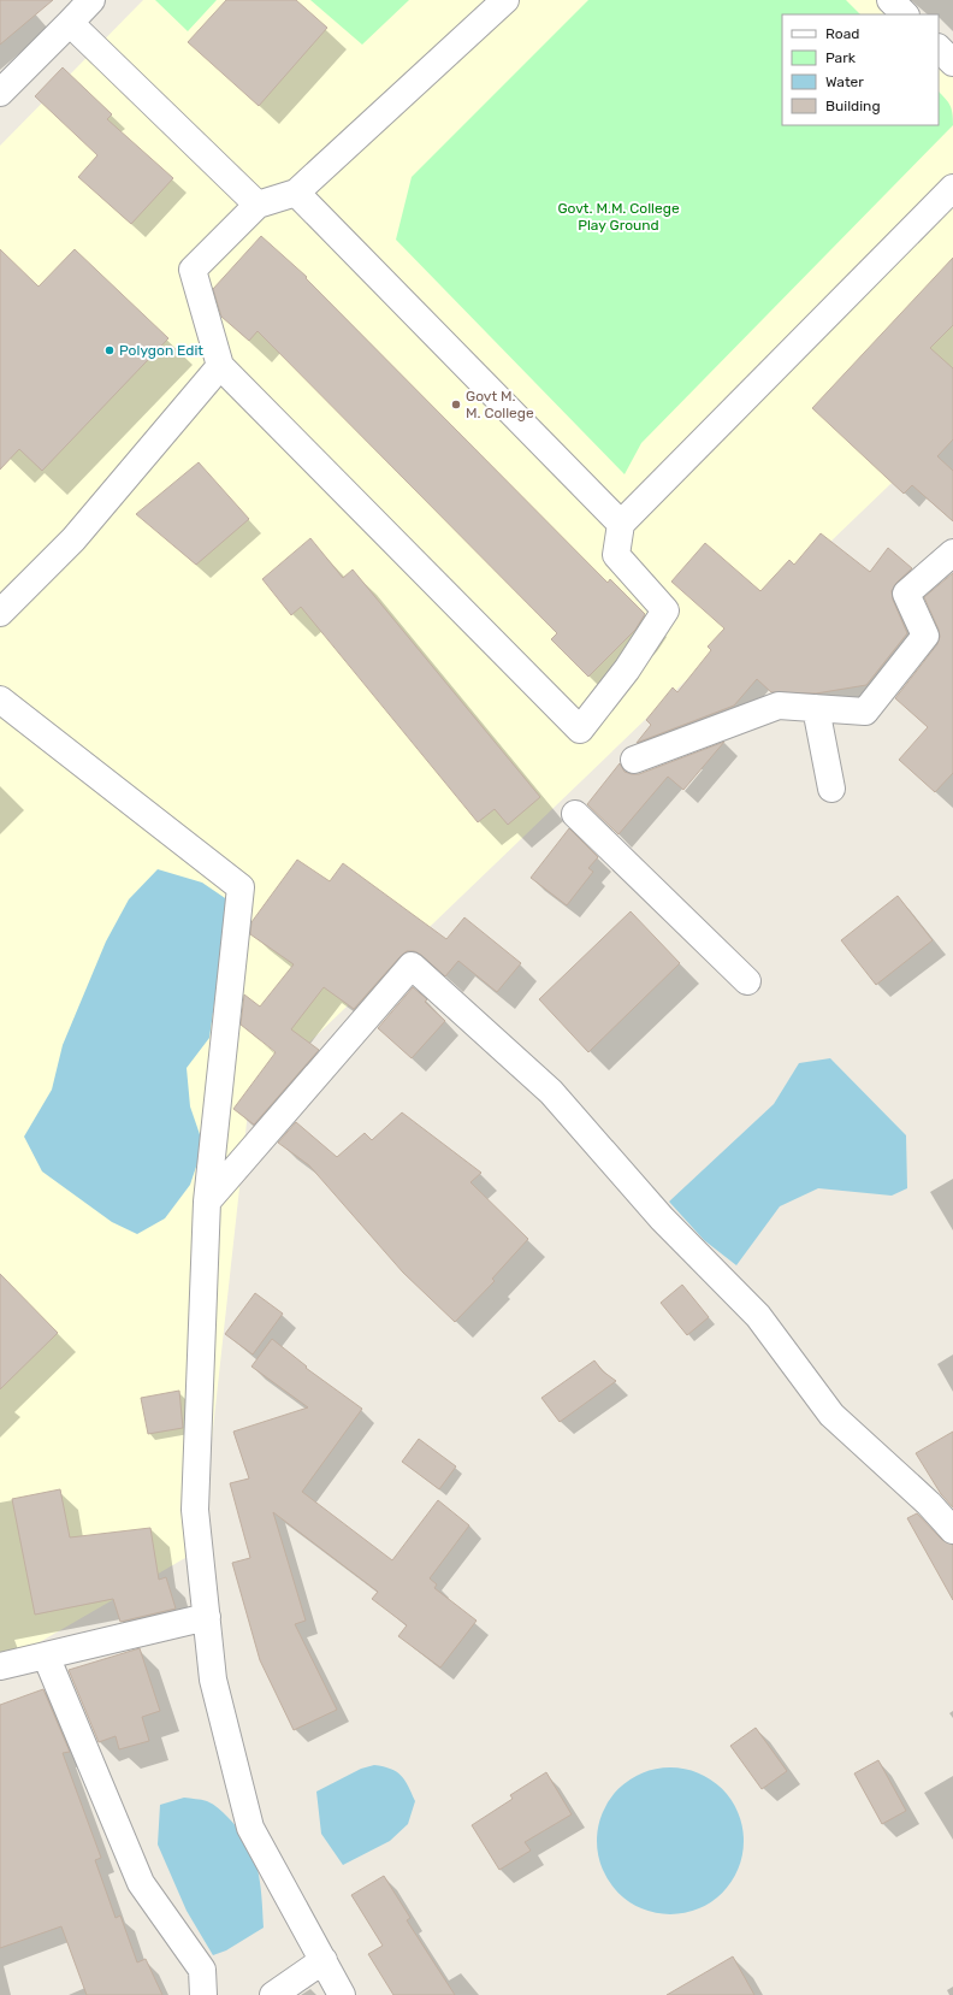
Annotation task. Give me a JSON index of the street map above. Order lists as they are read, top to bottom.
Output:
{
  "parks": ["Govt. M.M. College Play Ground"],
  "places": ["Polygon Edit", "Govt M. M. College"],
  "legend": [
    "Road",
    "Park",
    "Water",
    "Building"
  ]
}
